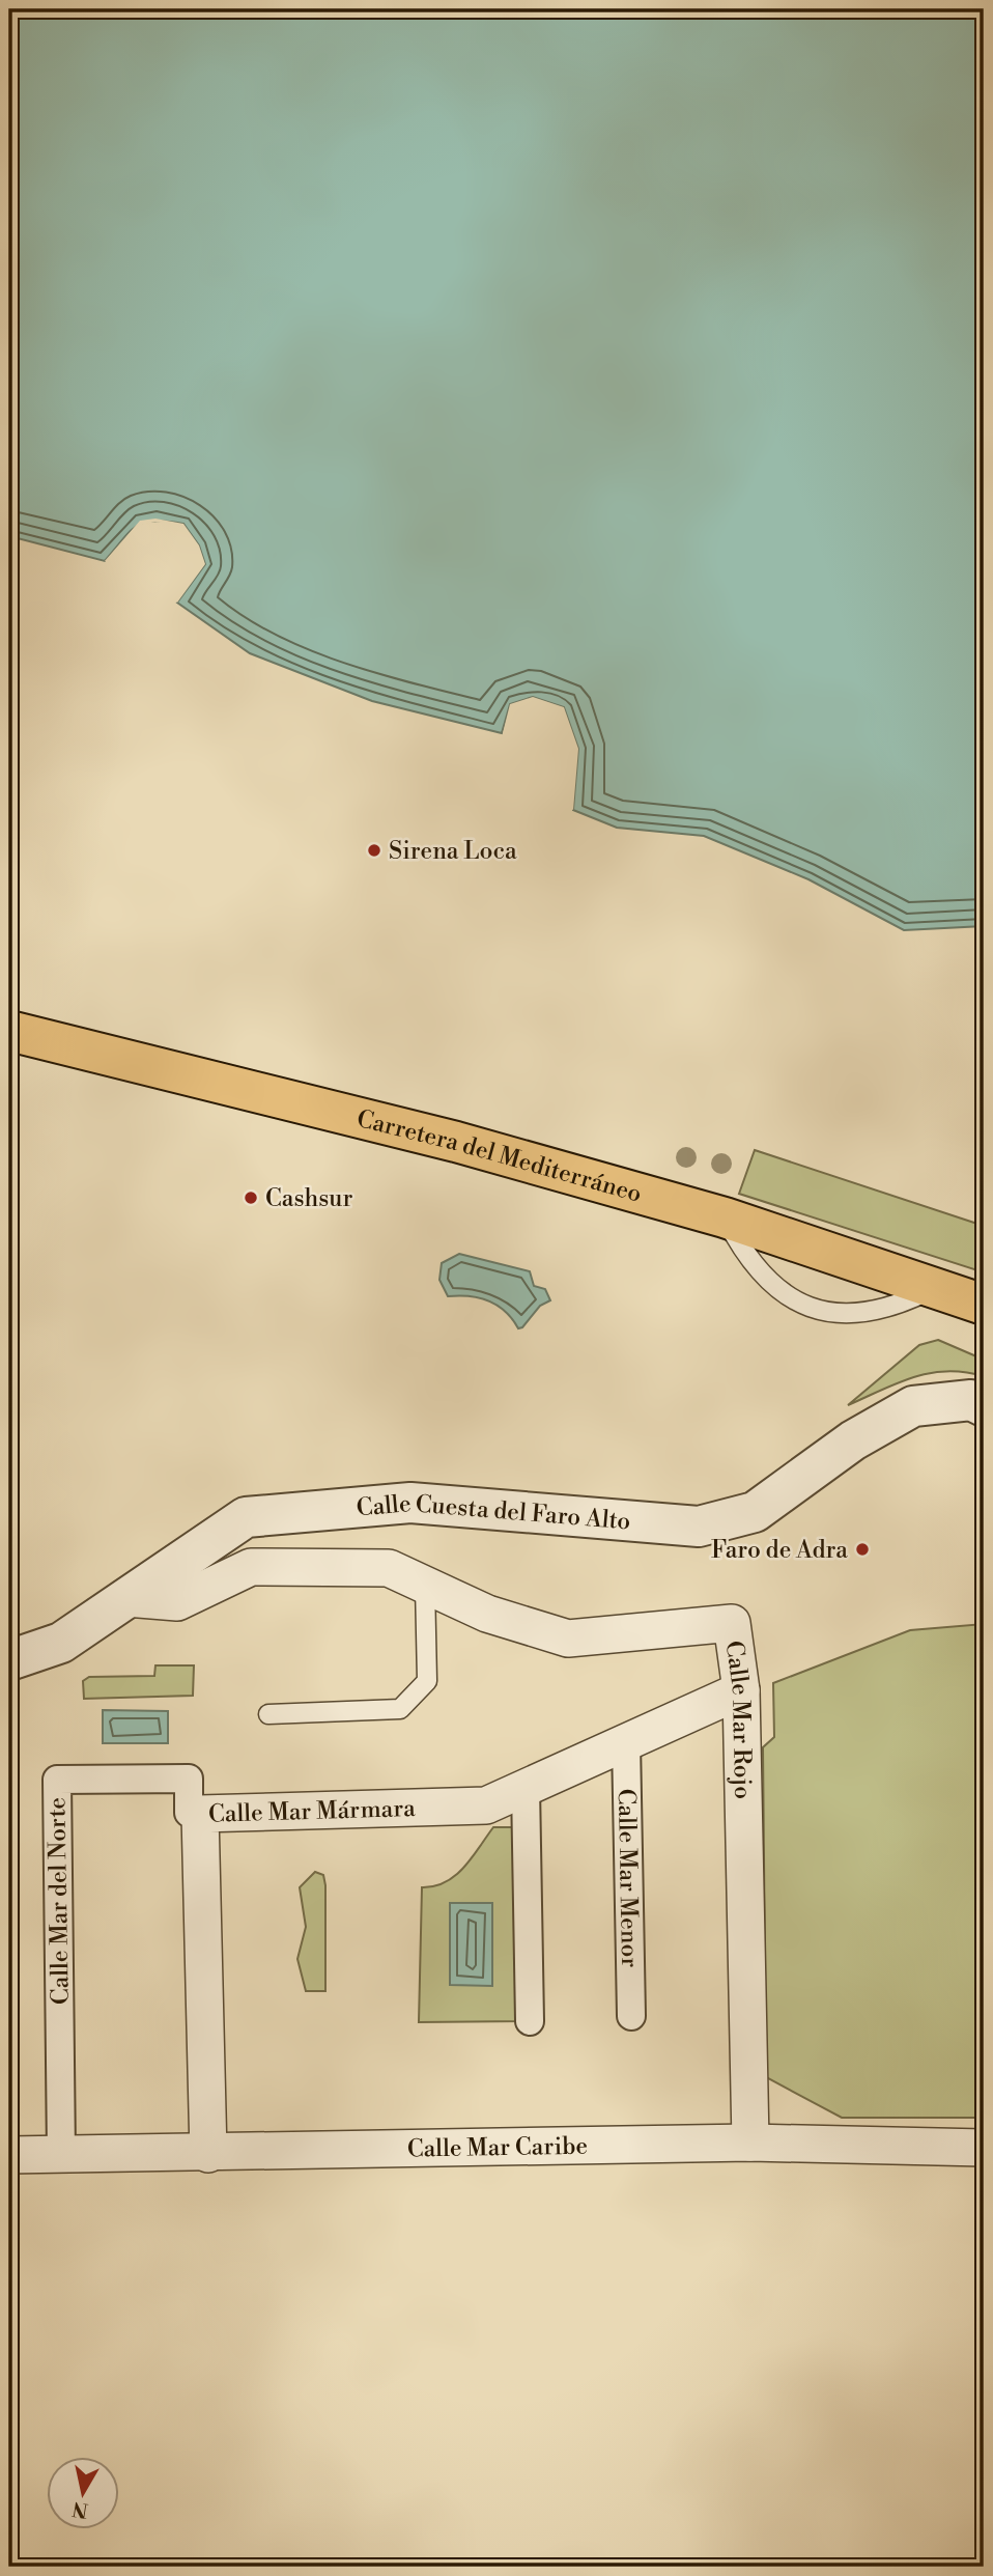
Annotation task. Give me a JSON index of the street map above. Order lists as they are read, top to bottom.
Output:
{
  "streets": {
    "highway": ["Carretera del Mediterráneo"],
    "street": [
      "Calle Cuesta del Faro Alto",
      "Calle Mar Rojo",
      "Calle Mar Mármara",
      "Calle Mar Menor",
      "Calle Mar del Norte",
      "Calle Mar Caribe"
    ]
  },
  "crossings": [
    ["Calle Cuesta del Faro Alto", "Calle Mar Rojo"],
    ["Calle Mar Rojo", "Calle Mar Mármara"],
    ["Calle Mar Rojo", "Calle Mar Caribe"],
    ["Calle Mar Mármara", "Calle Mar Menor"],
    ["Calle Mar Mármara", "Calle Mar del Norte"],
    ["Calle Mar Mármara", "Calle Mar Caribe"],
    ["Calle Mar del Norte", "Calle Mar Caribe"]
  ],
  "places": ["Sirena Loca", "Cashsur", "Faro de Adra"],
  "north": "bottom"
}
